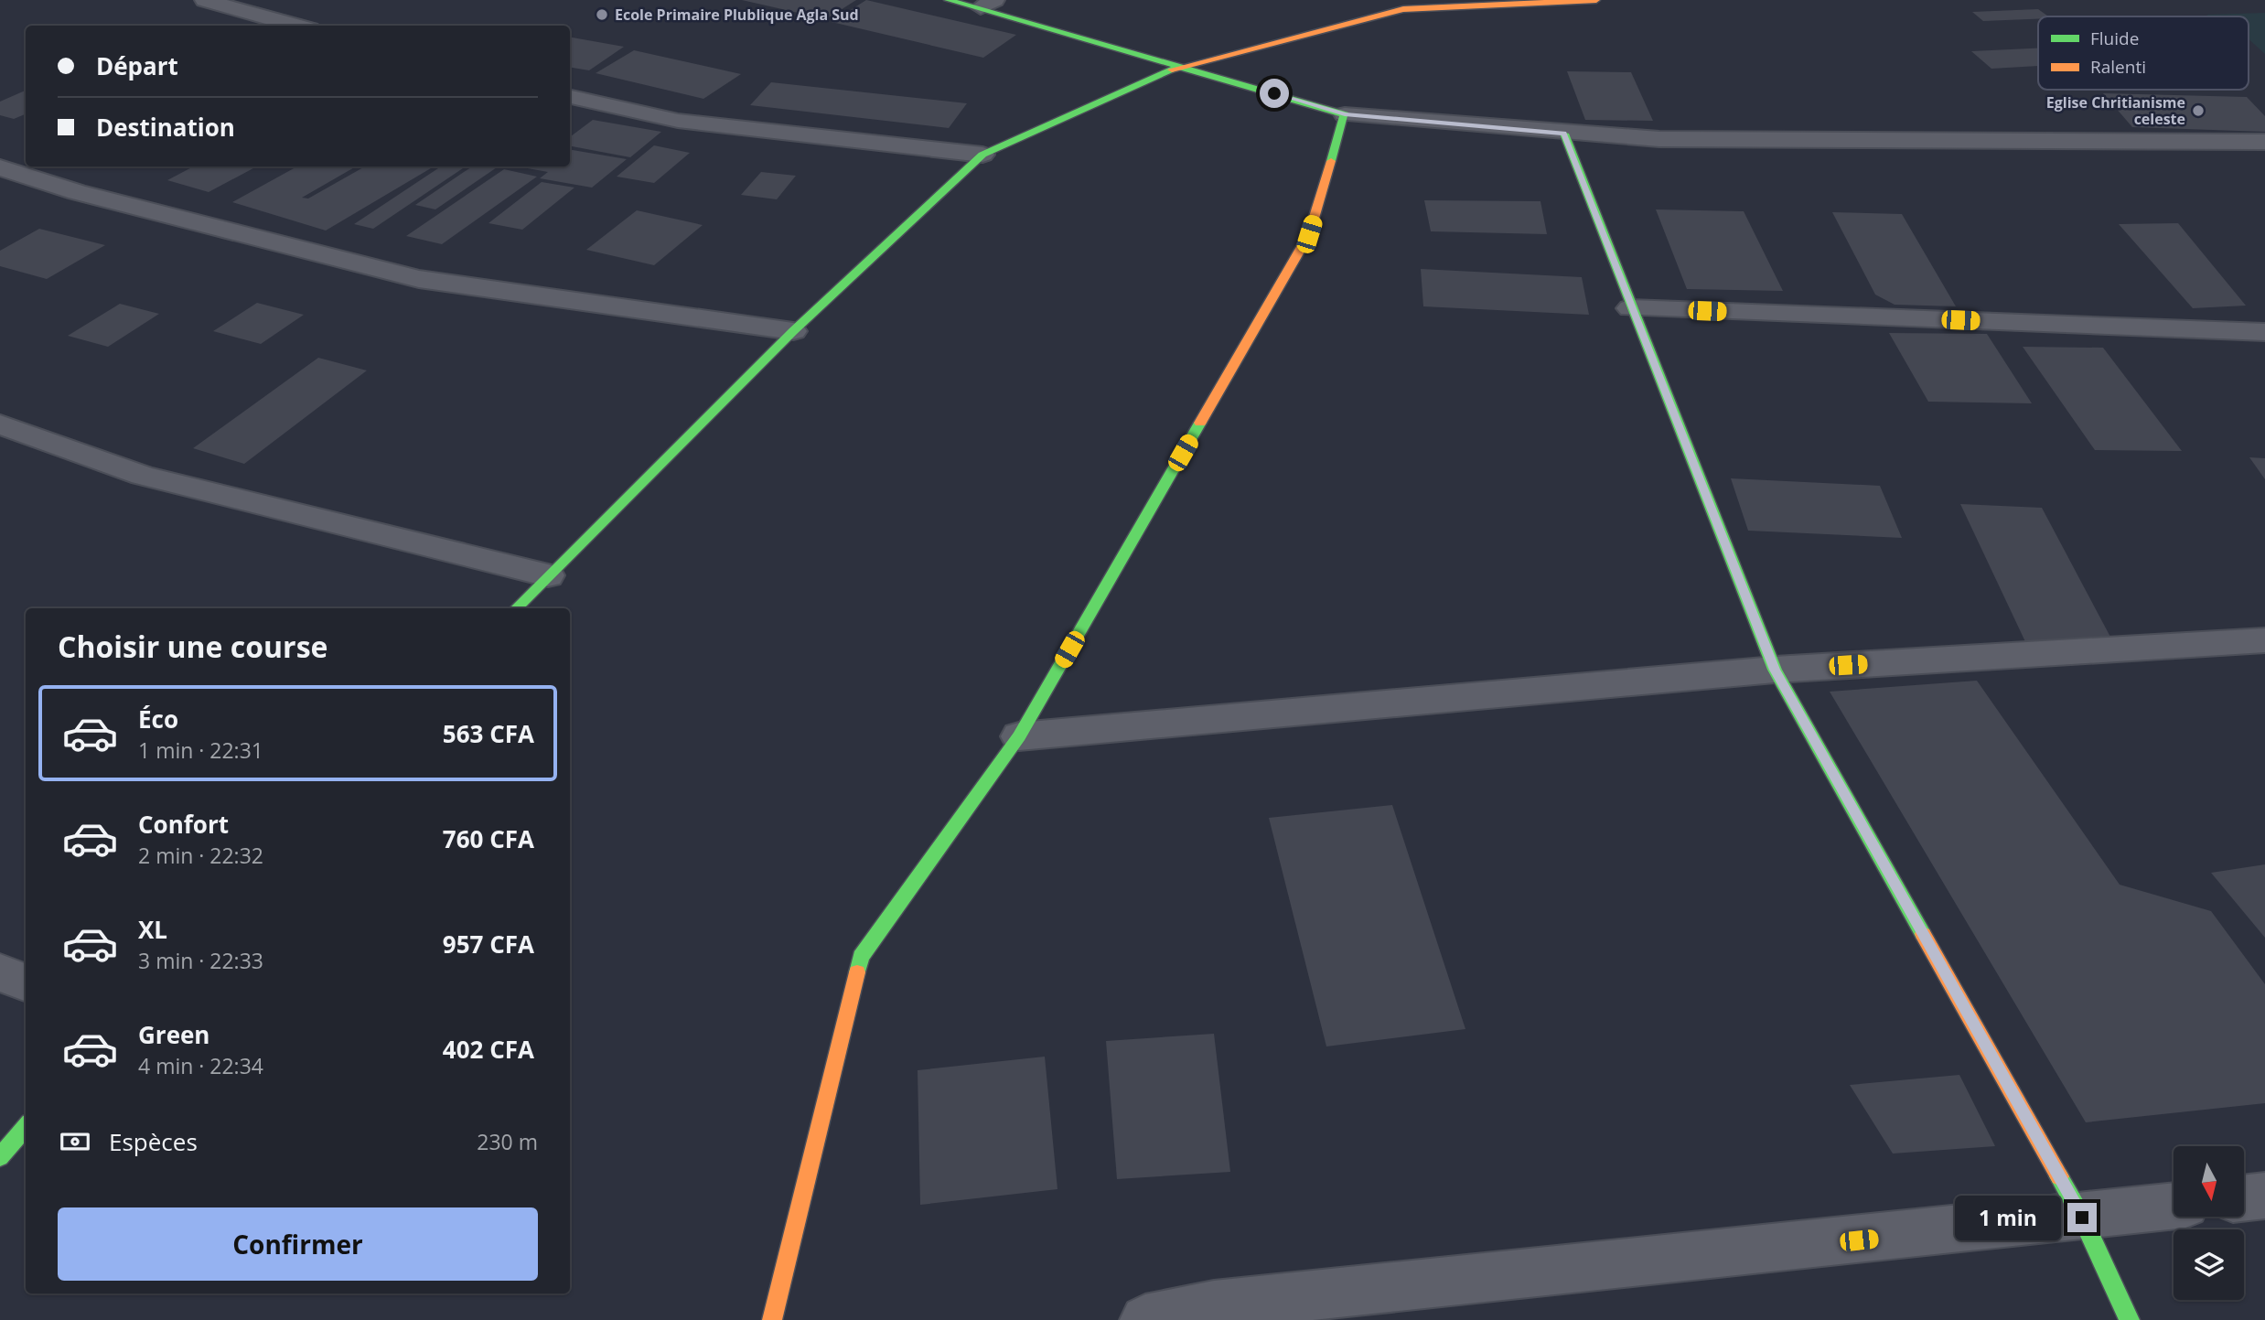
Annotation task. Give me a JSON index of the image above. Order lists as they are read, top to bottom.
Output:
{
  "places": ["Ecole Primaire Plublique Agla Sud", "Eglise Chritianisme celeste"],
  "legend": ["Fluide", "Ralenti"],
  "north": "bottom",
  "page": {
    "banner": ["Départ", "Destination"],
    "heading": "Choisir une course",
    "list": [
      {
        "name": "Éco",
        "note": "1 min · 22:31",
        "value": "563 CFA"
      },
      {
        "name": "Confort",
        "note": "2 min · 22:32",
        "value": "760 CFA"
      },
      {
        "name": "XL",
        "note": "3 min · 22:33",
        "value": "957 CFA"
      },
      {
        "name": "Green",
        "note": "4 min · 22:34",
        "value": "402 CFA"
      }
    ],
    "pay": ["Espèces", "230 m"],
    "buttons": "Confirmer",
    "bubble": "1 min"
  }
}
